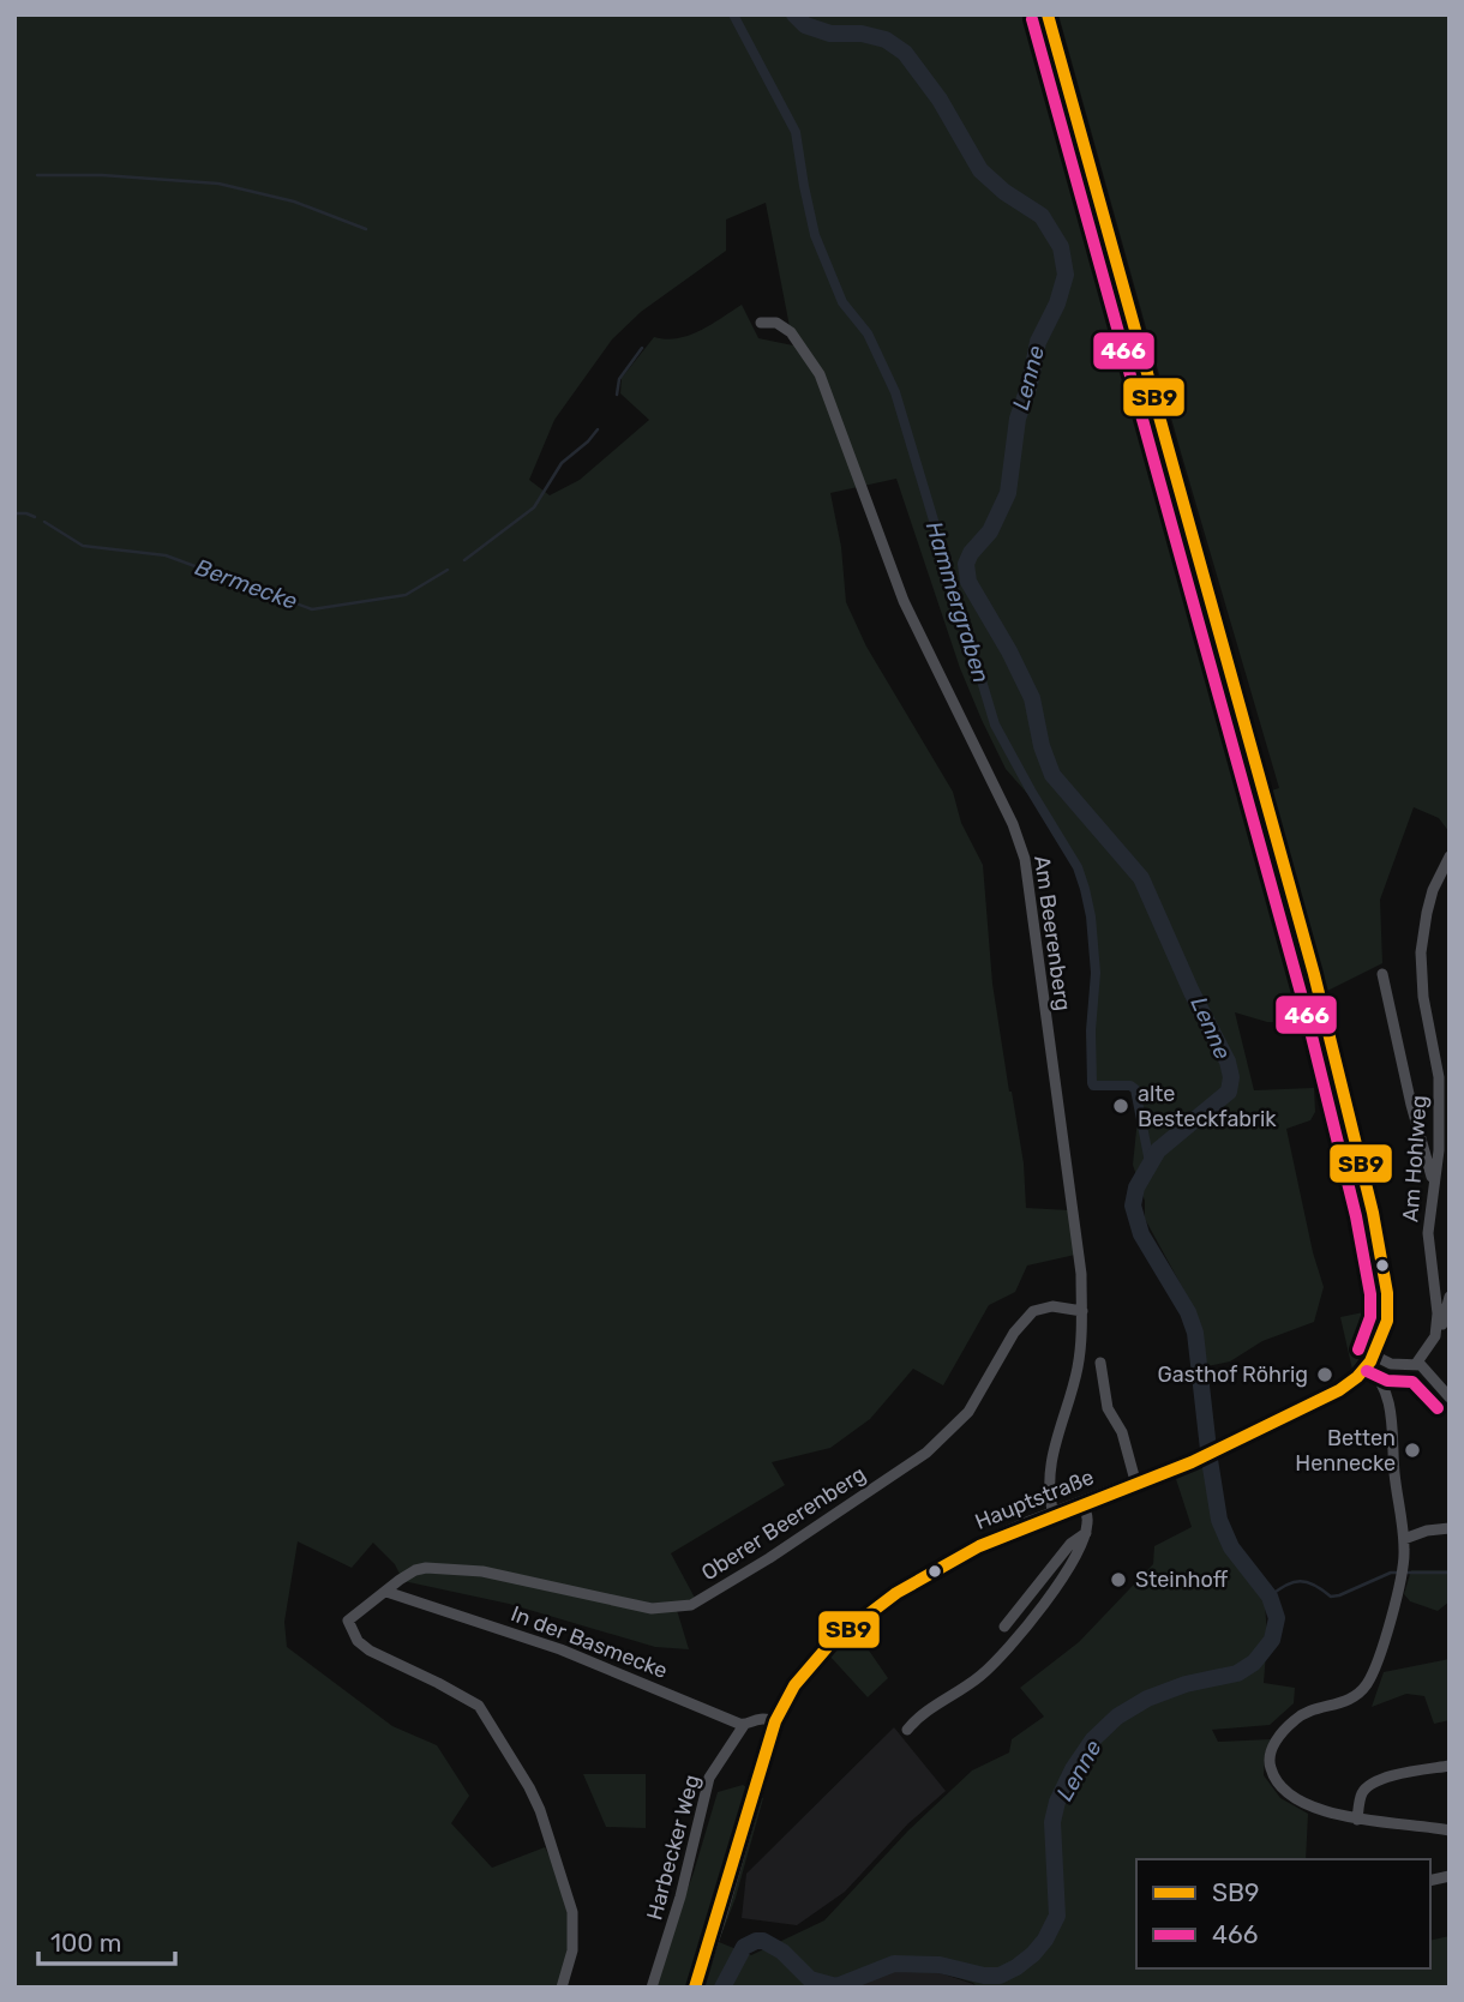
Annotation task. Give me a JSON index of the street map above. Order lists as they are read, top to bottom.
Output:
{
  "streets": {
    "main road": ["Hauptstraße"],
    "street": [
      "Am Beerenberg",
      "Am Hohlweg",
      "Oberer Beerenberg",
      "In der Basmecke",
      "Harbecker Weg"
    ]
  },
  "crossings": [
    ["Am Beerenberg", "Hauptstraße"],
    ["Am Beerenberg", "Oberer Beerenberg"],
    ["Hauptstraße", "In der Basmecke"],
    ["Oberer Beerenberg", "In der Basmecke"],
    ["In der Basmecke", "Harbecker Weg"]
  ],
  "water": ["Lenne", "Bermecke", "Hammergraben"],
  "places": [
    "alte Besteckfabrik",
    "Gasthof Röhrig",
    "Betten Hennecke",
    "Steinhoff"
  ],
  "lines": ["transit line SB9", "transit line 466"],
  "legend": ["SB9", "466"],
  "scale_bar": "100 m"
}
